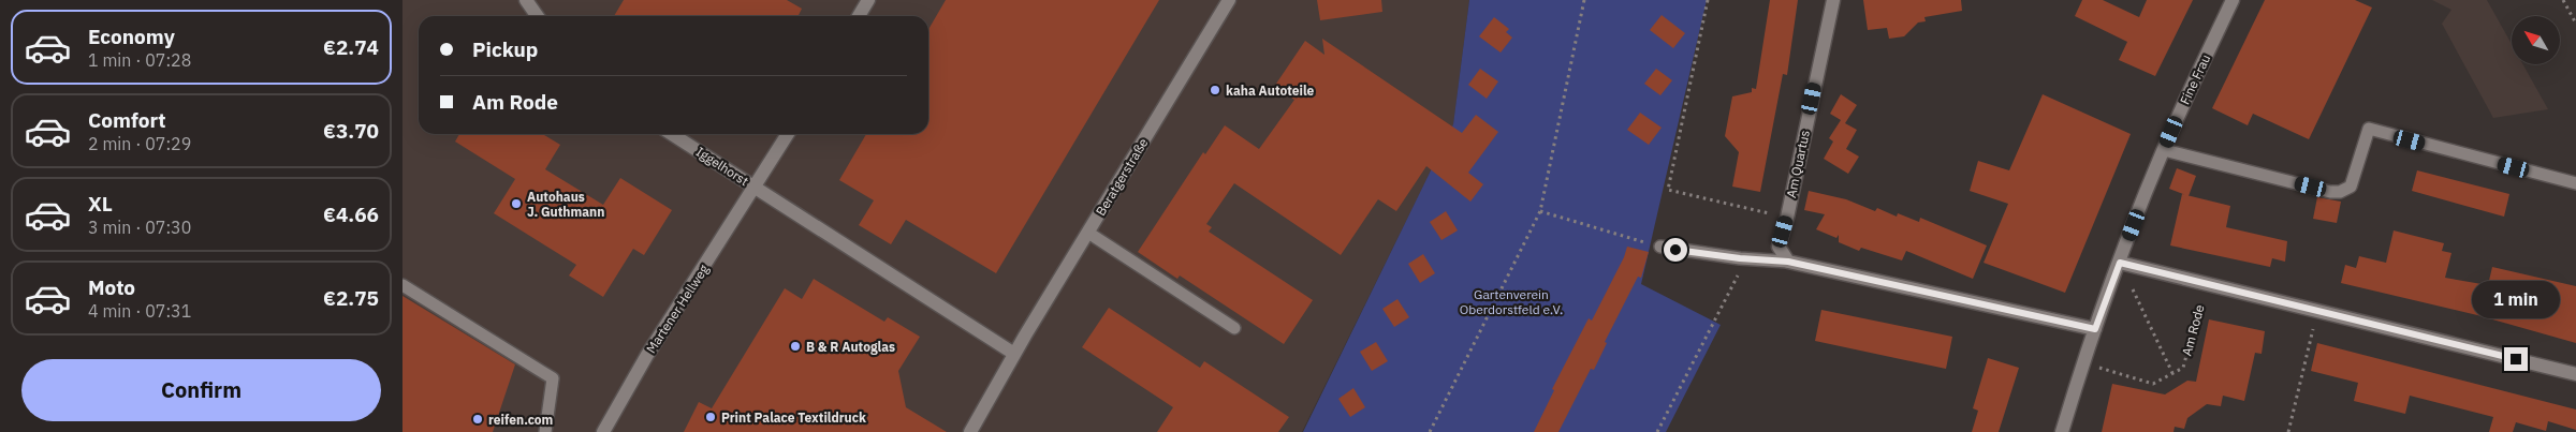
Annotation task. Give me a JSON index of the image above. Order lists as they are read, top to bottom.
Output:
{
  "streets": {
    "street": [
      "Fine Frau",
      "Am Quartus",
      "Iggelhorst",
      "Beratgerstraße",
      "Martener Hellweg"
    ],
    "path": ["Am Rode"]
  },
  "crossings": [
    ["Iggelhorst", "Martener Hellweg"]
  ],
  "parks": ["Gartenverein Oberdorstfeld e.V."],
  "places": [
    "kaha Autoteile",
    "Autohaus J. Guthmann",
    "B & R Autoglas",
    "Print Palace Textildruck",
    "reifen.com"
  ],
  "north": "top left",
  "page": {
    "list": [
      {
        "name": "Economy",
        "note": "1 min · 07:28",
        "value": "€2.74"
      },
      {
        "name": "Comfort",
        "note": "2 min · 07:29",
        "value": "€3.70"
      },
      {
        "name": "XL",
        "note": "3 min · 07:30",
        "value": "€4.66"
      },
      {
        "name": "Moto",
        "note": "4 min · 07:31",
        "value": "€2.75"
      }
    ],
    "banner": ["Pickup", "Am Rode"],
    "bubble": "1 min",
    "buttons": "Confirm"
  }
}
